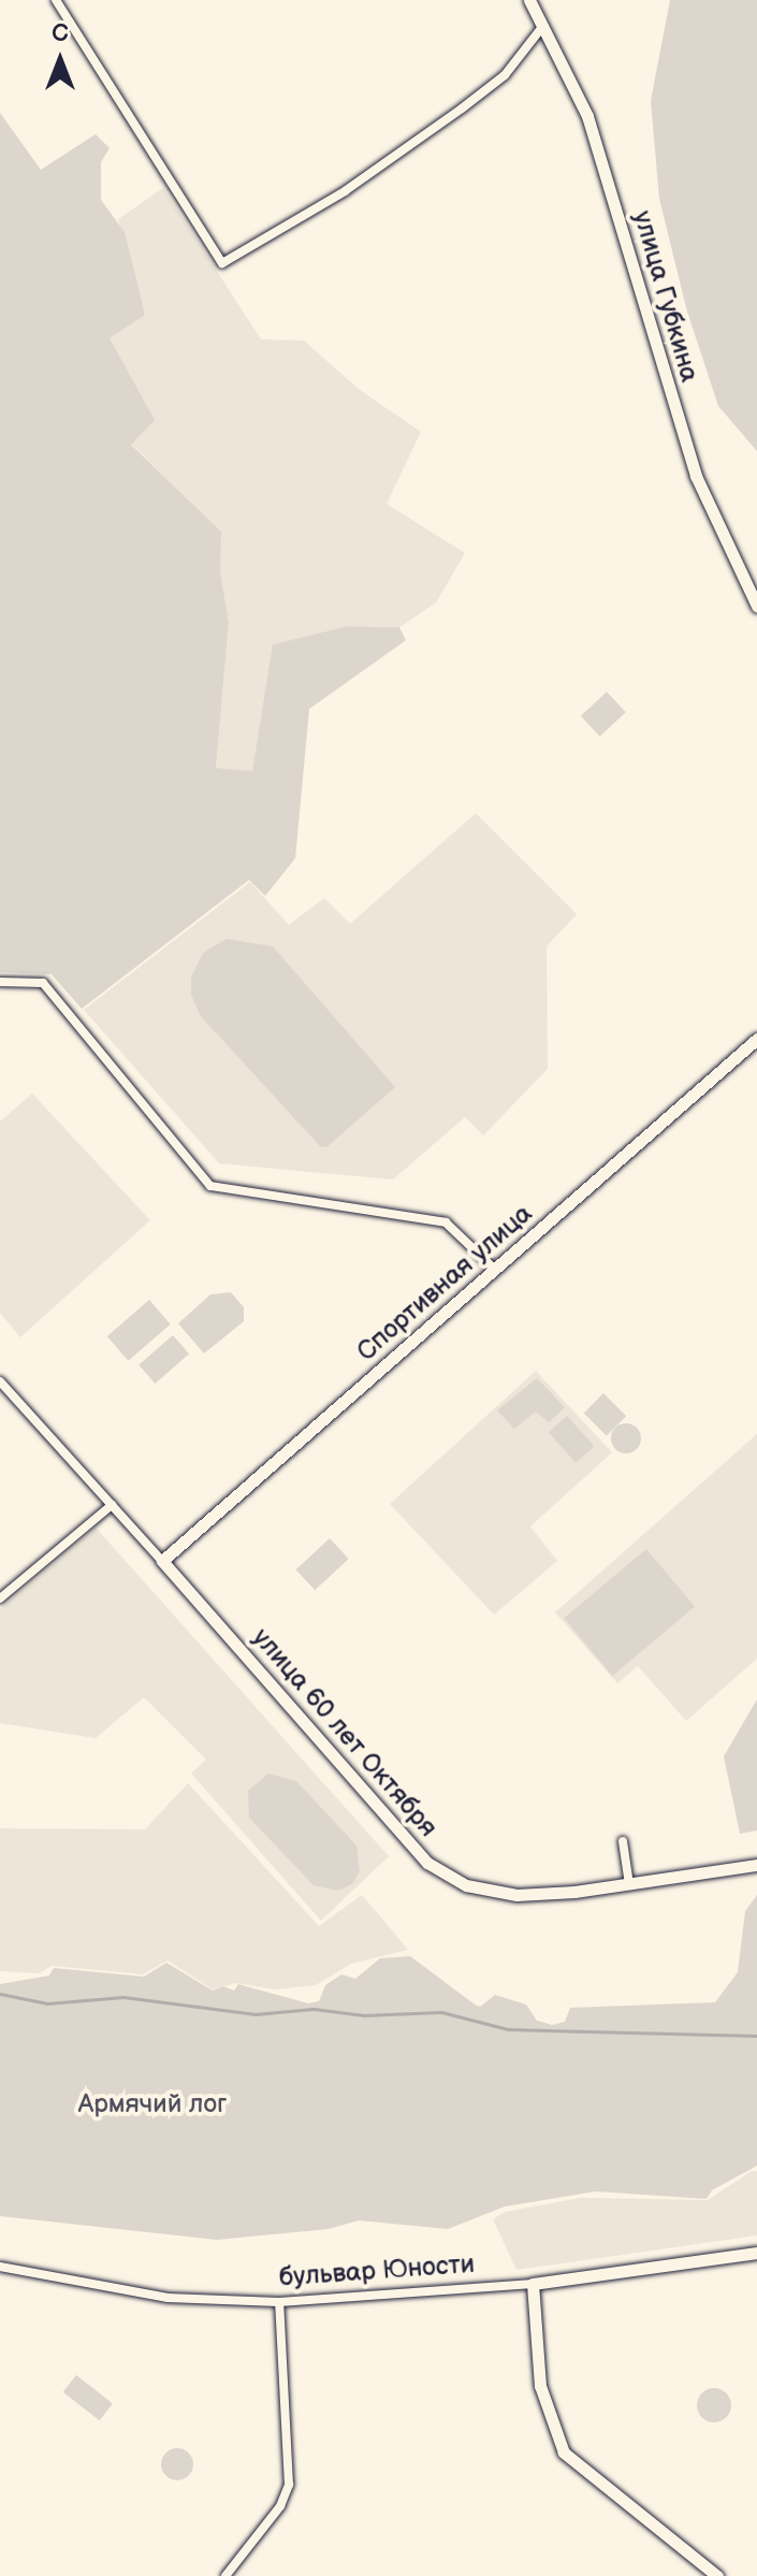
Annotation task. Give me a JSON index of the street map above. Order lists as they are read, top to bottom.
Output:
{
  "streets": {
    "street": [
      "улица Губкина",
      "Спортивная улица",
      "улица 60 лет Октября",
      "бульвар Юности"
    ]
  },
  "crossings": [
    ["Спортивная улица", "улица 60 лет Октября"]
  ],
  "parks": ["Армячий лог"],
  "north": "top"
}
